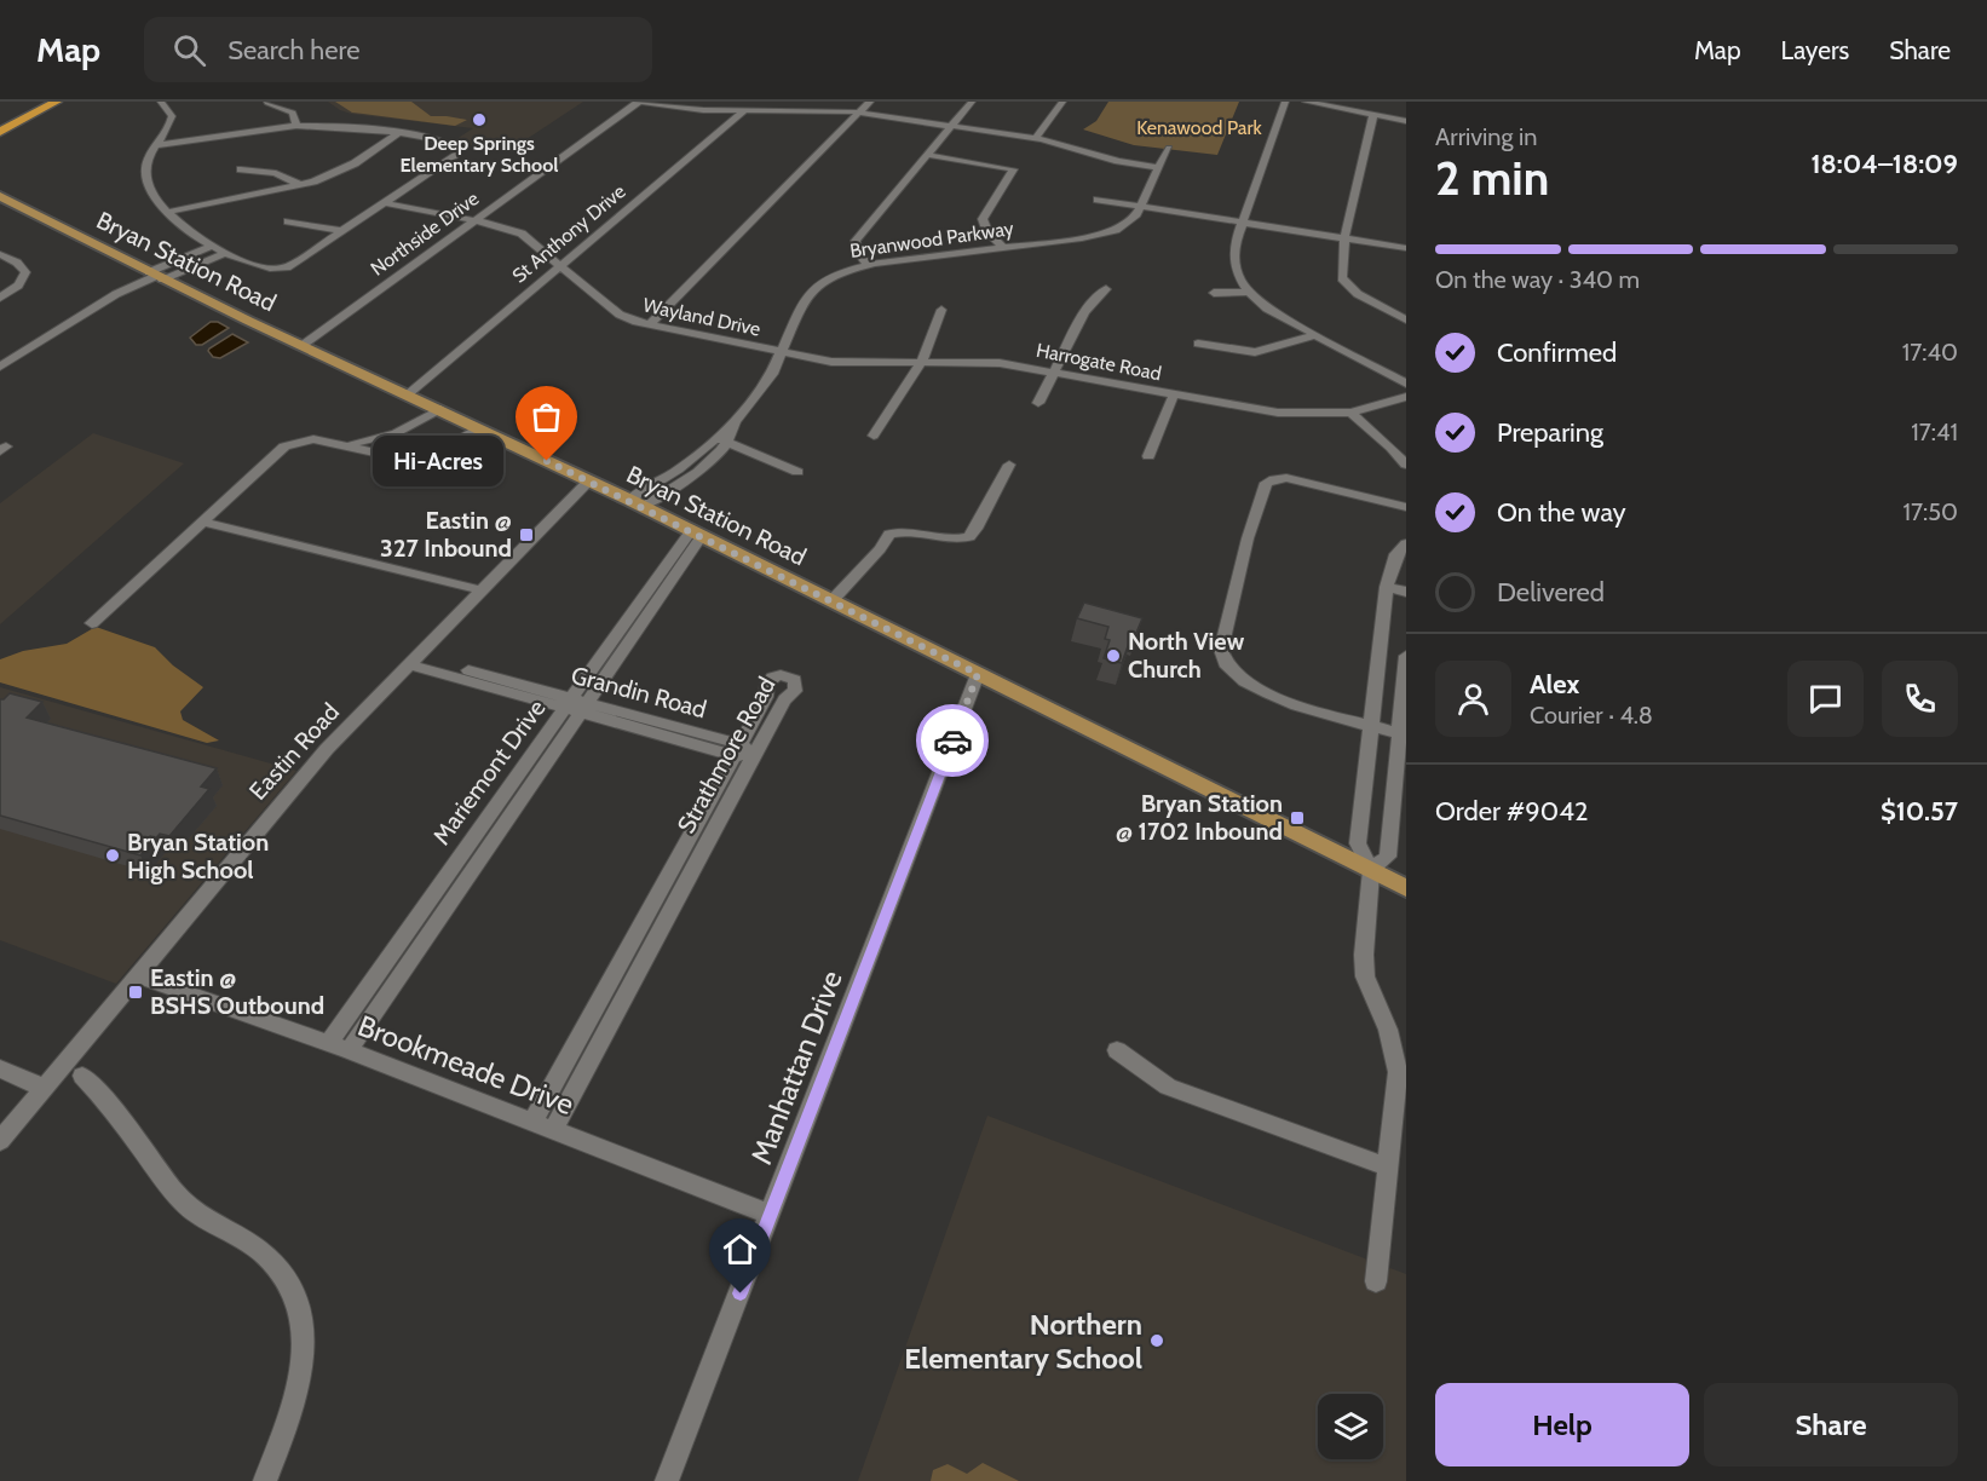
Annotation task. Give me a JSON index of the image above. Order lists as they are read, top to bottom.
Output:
{
  "streets": {
    "main road": ["Bryan Station Road"],
    "street": [
      "Northside Drive",
      "St Anthony Drive",
      "Bryanwood Parkway",
      "Wayland Drive",
      "Harrogate Road",
      "Grandin Road",
      "Eastin Road",
      "Strathmore Road",
      "Mariemont Drive",
      "Brookmeade Drive",
      "Manhattan Drive"
    ]
  },
  "crossings": [
    ["Northside Drive", "Bryan Station Road"],
    ["Northside Drive", "Wayland Drive"],
    ["St Anthony Drive", "Bryan Station Road"],
    ["St Anthony Drive", "Wayland Drive"],
    ["Bryanwood Parkway", "Bryan Station Road"],
    ["Bryanwood Parkway", "Wayland Drive"],
    ["Bryanwood Parkway", "Harrogate Road"],
    ["Bryan Station Road", "Eastin Road"],
    ["Bryan Station Road", "Mariemont Drive"],
    ["Bryan Station Road", "Manhattan Drive"],
    ["Wayland Drive", "Harrogate Road"],
    ["Grandin Road", "Eastin Road"],
    ["Grandin Road", "Strathmore Road"],
    ["Grandin Road", "Mariemont Drive"],
    ["Eastin Road", "Brookmeade Drive"],
    ["Strathmore Road", "Brookmeade Drive"],
    ["Mariemont Drive", "Brookmeade Drive"],
    ["Brookmeade Drive", "Manhattan Drive"]
  ],
  "parks": ["Kenawood Park"],
  "places": {
    "other": [
      "Deep Springs Elementary School",
      "Hi-Acres",
      "North View Church",
      "Bryan Station High School",
      "Northern Elementary School"
    ],
    "transit": ["Eastin @ 327 Inbound", "Bryan Station @ 1702 Inbound", "Eastin @ BSHS Outbound"]
  },
  "page": {
    "header": "Map",
    "search": "Search here",
    "nav": ["Map", "Layers", "Share"],
    "heading": ["2 min", "Arriving in", "18:04–18:09"],
    "panel": [
      "Alex",
      "Courier · 4.8",
      "Order #9042",
      "$10.57"
    ],
    "bar": "On the way · 340 m",
    "list": [
      ["Confirmed", "17:40"],
      ["Preparing", "17:41"],
      ["On the way", "17:50"],
      "Delivered"
    ],
    "bubble": "Hi-Acres",
    "buttons": ["Help", "Share"]
  }
}
